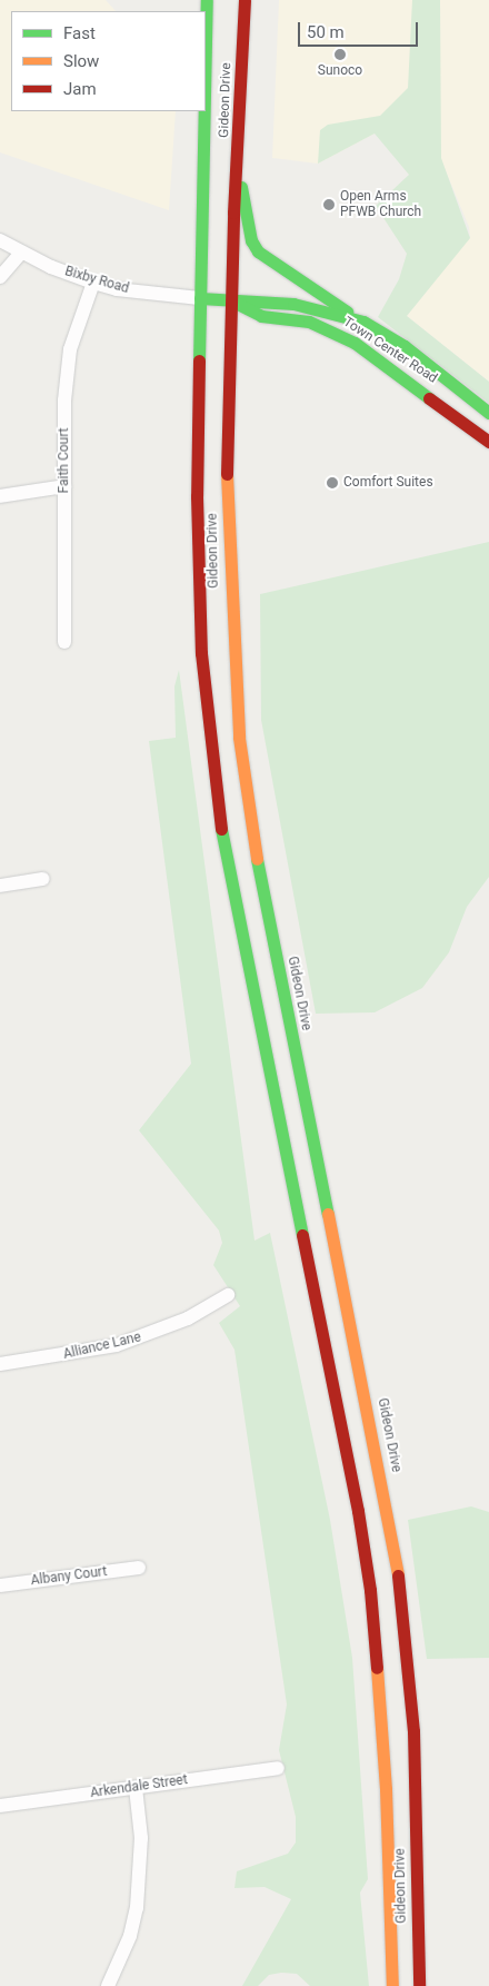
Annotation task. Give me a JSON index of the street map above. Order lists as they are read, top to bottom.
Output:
{
  "streets": {
    "main road": ["Gideon Drive", "Town Center Road"],
    "street": [
      "Bixby Road",
      "Faith Court",
      "Alliance Lane",
      "Albany Court",
      "Arkendale Street"
    ]
  },
  "crossings": [
    ["Gideon Drive", "Bixby Road"],
    ["Gideon Drive", "Town Center Road"],
    ["Bixby Road", "Town Center Road"],
    ["Bixby Road", "Faith Court"]
  ],
  "places": ["Sunoco", "Open Arms PFWB Church", "Comfort Suites"],
  "legend": ["Fast", "Slow", "Jam"],
  "scale_bar": "50 m"
}
